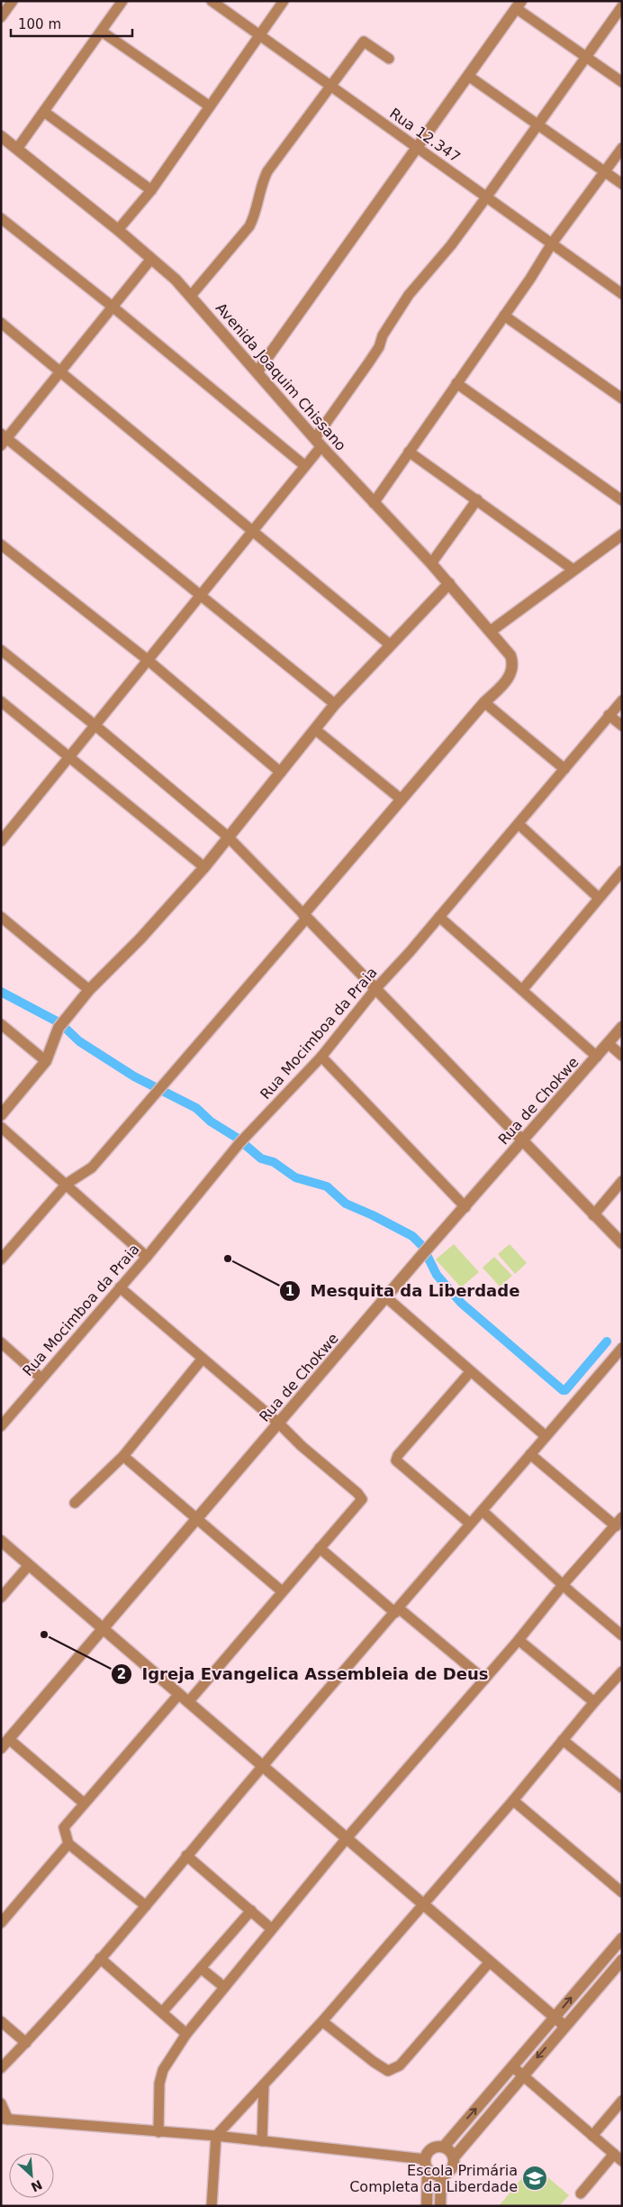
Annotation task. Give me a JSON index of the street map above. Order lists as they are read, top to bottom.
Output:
{
  "streets": {
    "street": [
      "Rua 12.347",
      "Avenida Joaquim Chissano",
      "Rua Mocimboa da Praia",
      "Rua de Chokwe"
    ]
  },
  "places": {
    "other": ["Mesquita da Liberdade", "Igreja Evangelica Assembleia de Deus"],
    "school or university": ["Escola Primária Completa da Liberdade"]
  },
  "scale_bar": "100 m",
  "north": "bottom right"
}
